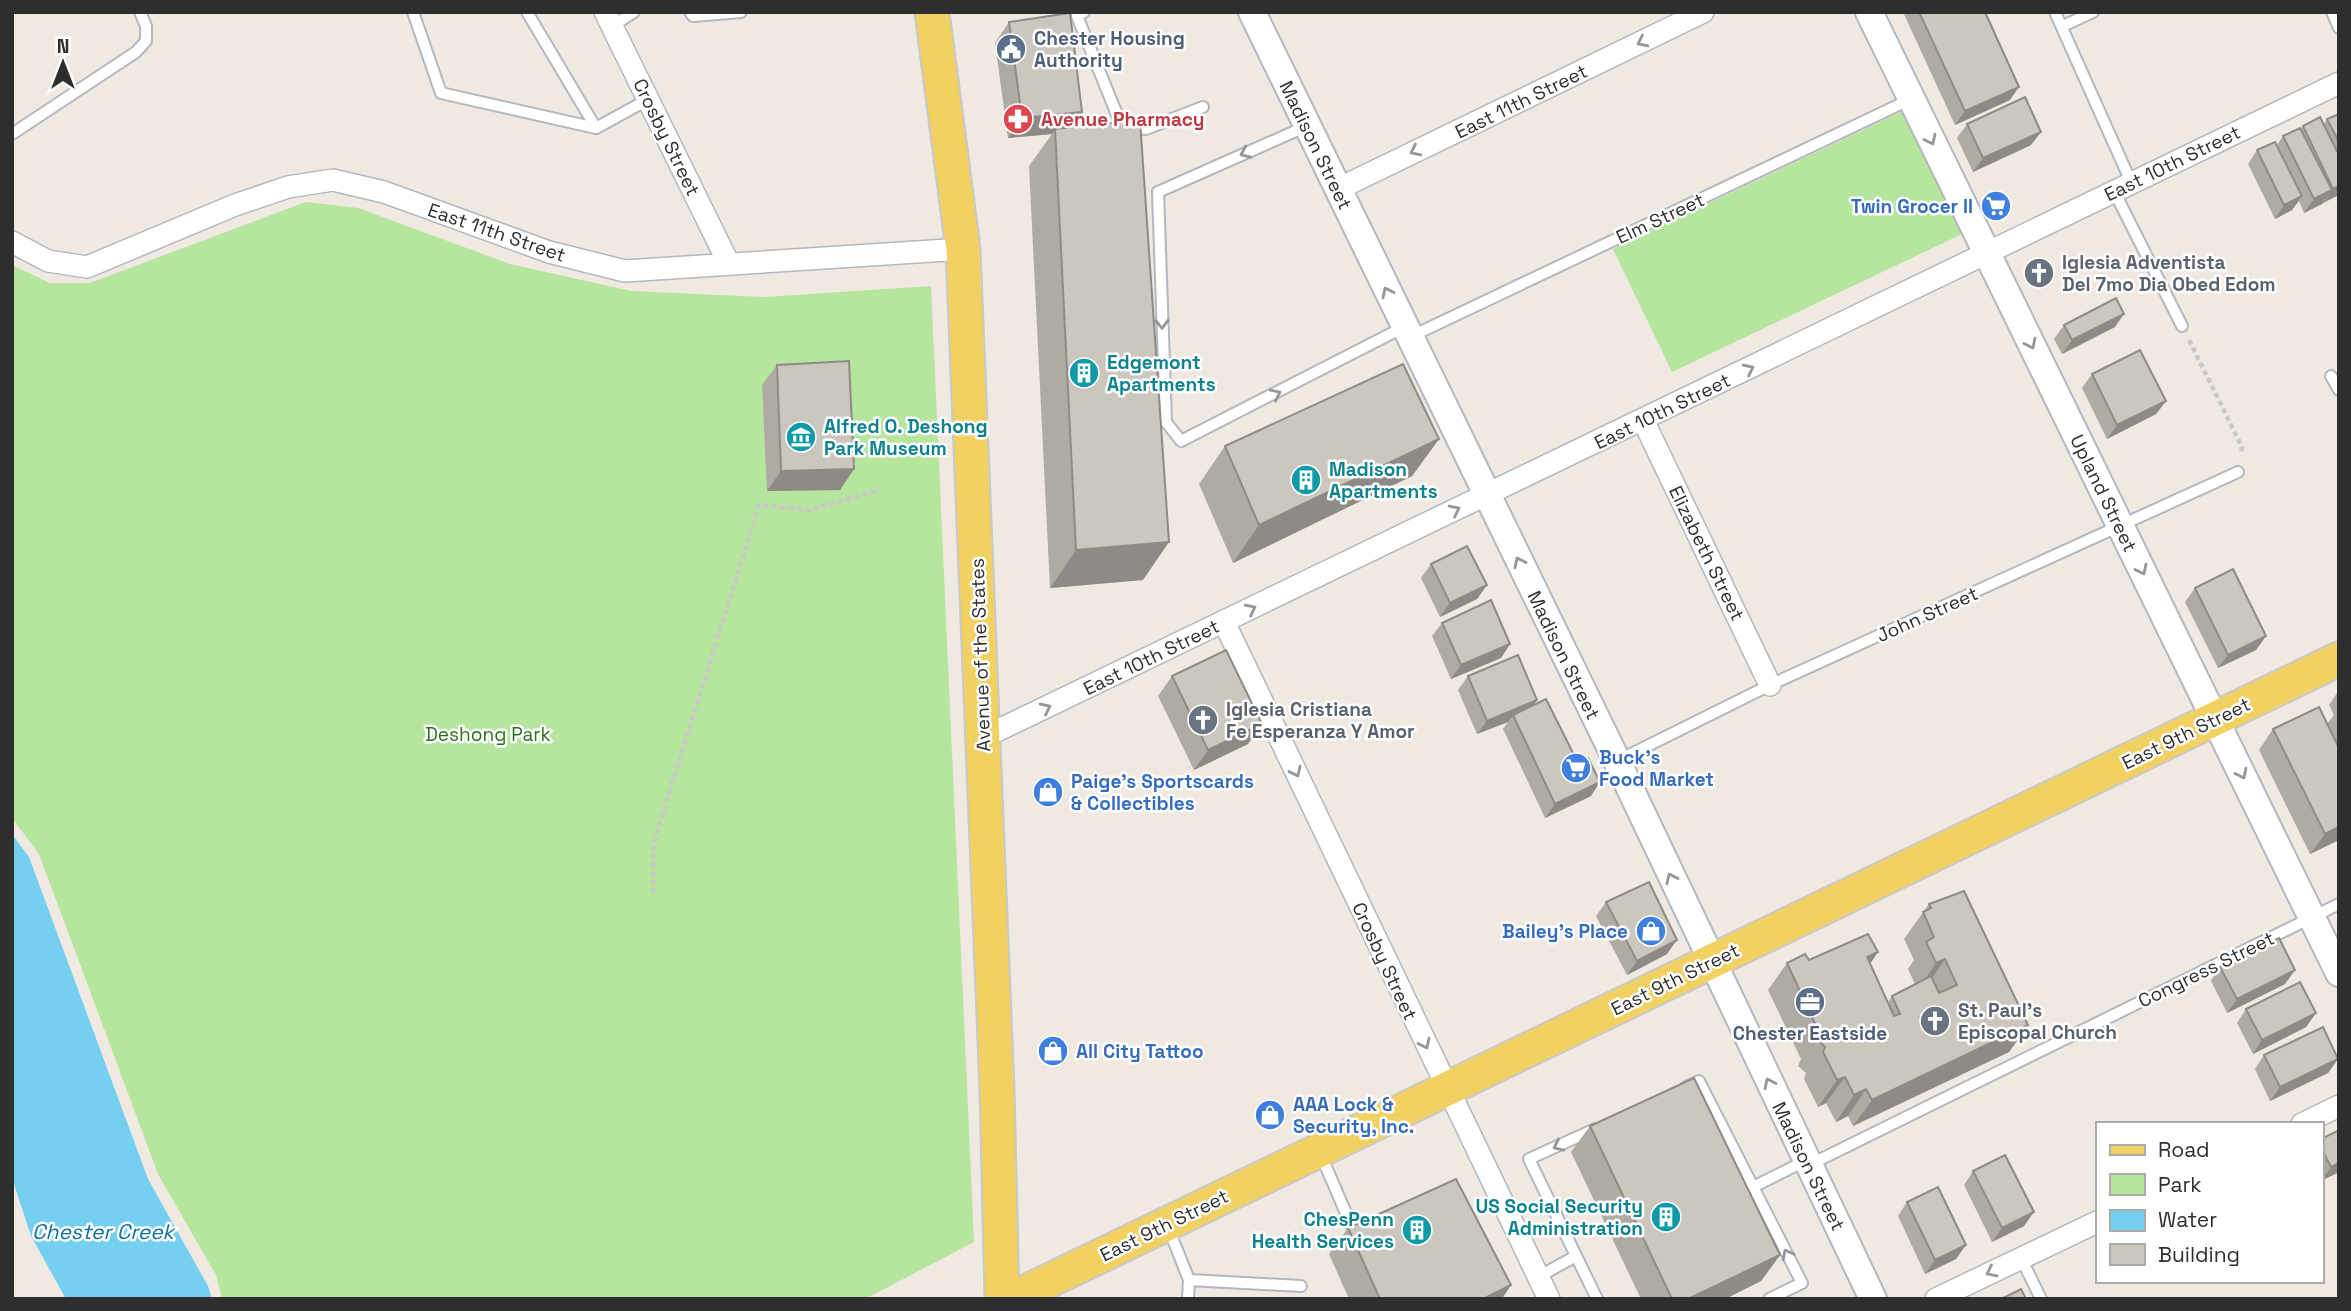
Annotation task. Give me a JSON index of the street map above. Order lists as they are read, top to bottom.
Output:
{
  "streets": {
    "main road": ["Avenue of the States", "East 9th Street"],
    "street": [
      "East 11th Street",
      "Crosby Street",
      "Madison Street",
      "East 10th Street",
      "Upland Street",
      "Elizabeth Street"
    ],
    "lane": ["Elm Street", "John Street", "Congress Street"]
  },
  "crossings": [
    ["East 11th Street", "Crosby Street"],
    ["East 11th Street", "Madison Street"],
    ["East 11th Street", "Avenue of the States"],
    ["Crosby Street", "East 10th Street"],
    ["Crosby Street", "East 9th Street"],
    ["Madison Street", "East 10th Street"],
    ["Madison Street", "Elm Street"],
    ["Madison Street", "John Street"],
    ["Madison Street", "East 9th Street"],
    ["Madison Street", "Congress Street"],
    ["East 10th Street", "Upland Street"],
    ["East 10th Street", "Elizabeth Street"],
    ["East 10th Street", "Avenue of the States"],
    ["Elm Street", "Upland Street"],
    ["Upland Street", "John Street"],
    ["Upland Street", "East 9th Street"],
    ["Upland Street", "Congress Street"],
    ["Elizabeth Street", "John Street"]
  ],
  "one_way": [
    "Crosby Street",
    "Madison Street",
    "East 10th Street",
    "Upland Street"
  ],
  "water": ["Chester Creek"],
  "parks": ["Deshong Park"],
  "places": {
    "public building": ["Chester Housing Authority"],
    "pharmacy": ["Avenue Pharmacy"],
    "supermarket": ["Twin Grocer II", "Buck's Food Market"],
    "church": ["Iglesia Adventista Del 7mo Dia Obed Edom", "Iglesia Cristiana Fe Esperanza Y Amor", "St. Paul's Episcopal Church"],
    "building": [
      "Edgemont Apartments",
      "Madison Apartments",
      "US Social Security Administration",
      "ChesPenn Health Services"
    ],
    "museum": ["Alfred O. Deshong Park Museum"],
    "shop": [
      "Paige's Sportscards & Collectibles",
      "Bailey's Place",
      "All City Tattoo",
      "AAA Lock & Security, Inc."
    ],
    "office": ["Chester Eastside"]
  },
  "legend": [
    "Road",
    "Park",
    "Water",
    "Building"
  ],
  "north": "top"
}
